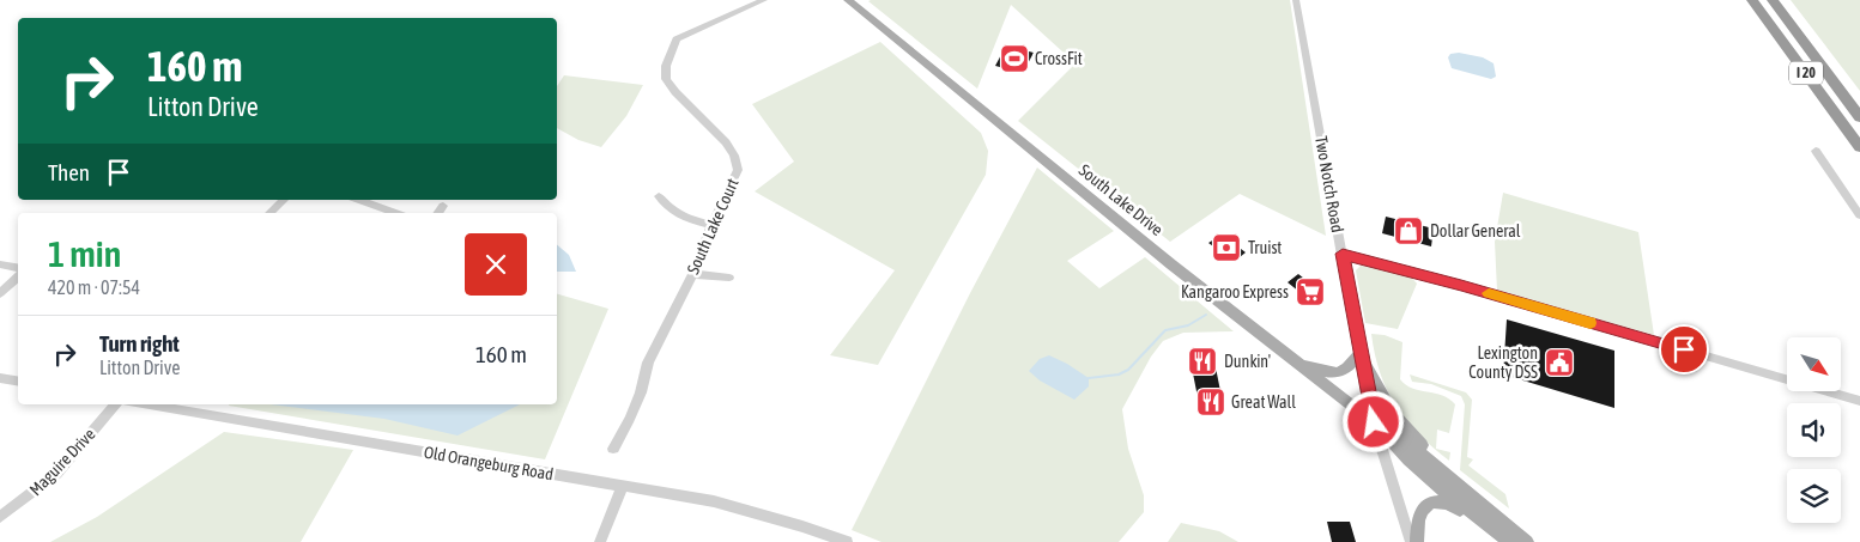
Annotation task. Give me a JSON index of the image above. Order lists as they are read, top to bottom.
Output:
{
  "streets": {
    "highway": ["I 20"],
    "main road": ["South Lake Drive"],
    "street": [
      "Two Notch Road",
      "South Lake Court",
      "Maguire Drive",
      "Old Orangeburg Road"
    ]
  },
  "crossings": [
    ["Two Notch Road", "South Lake Drive"]
  ],
  "places": {
    "sports": ["CrossFit"],
    "shop": ["Dollar General"],
    "bank": ["Truist"],
    "supermarket": ["Kangaroo Express"],
    "restaurant": ["Dunkin'", "Great Wall"],
    "public building": ["Lexington County DSS"]
  },
  "north": "bottom right",
  "page": {
    "turn": ["160 m", "Litton Drive"],
    "then": "Then",
    "heading": ["1 min", "420 m · 07:54"],
    "list": [
      {
        "name": "Turn right",
        "note": "Litton Drive",
        "value": "160 m"
      }
    ]
  }
}
